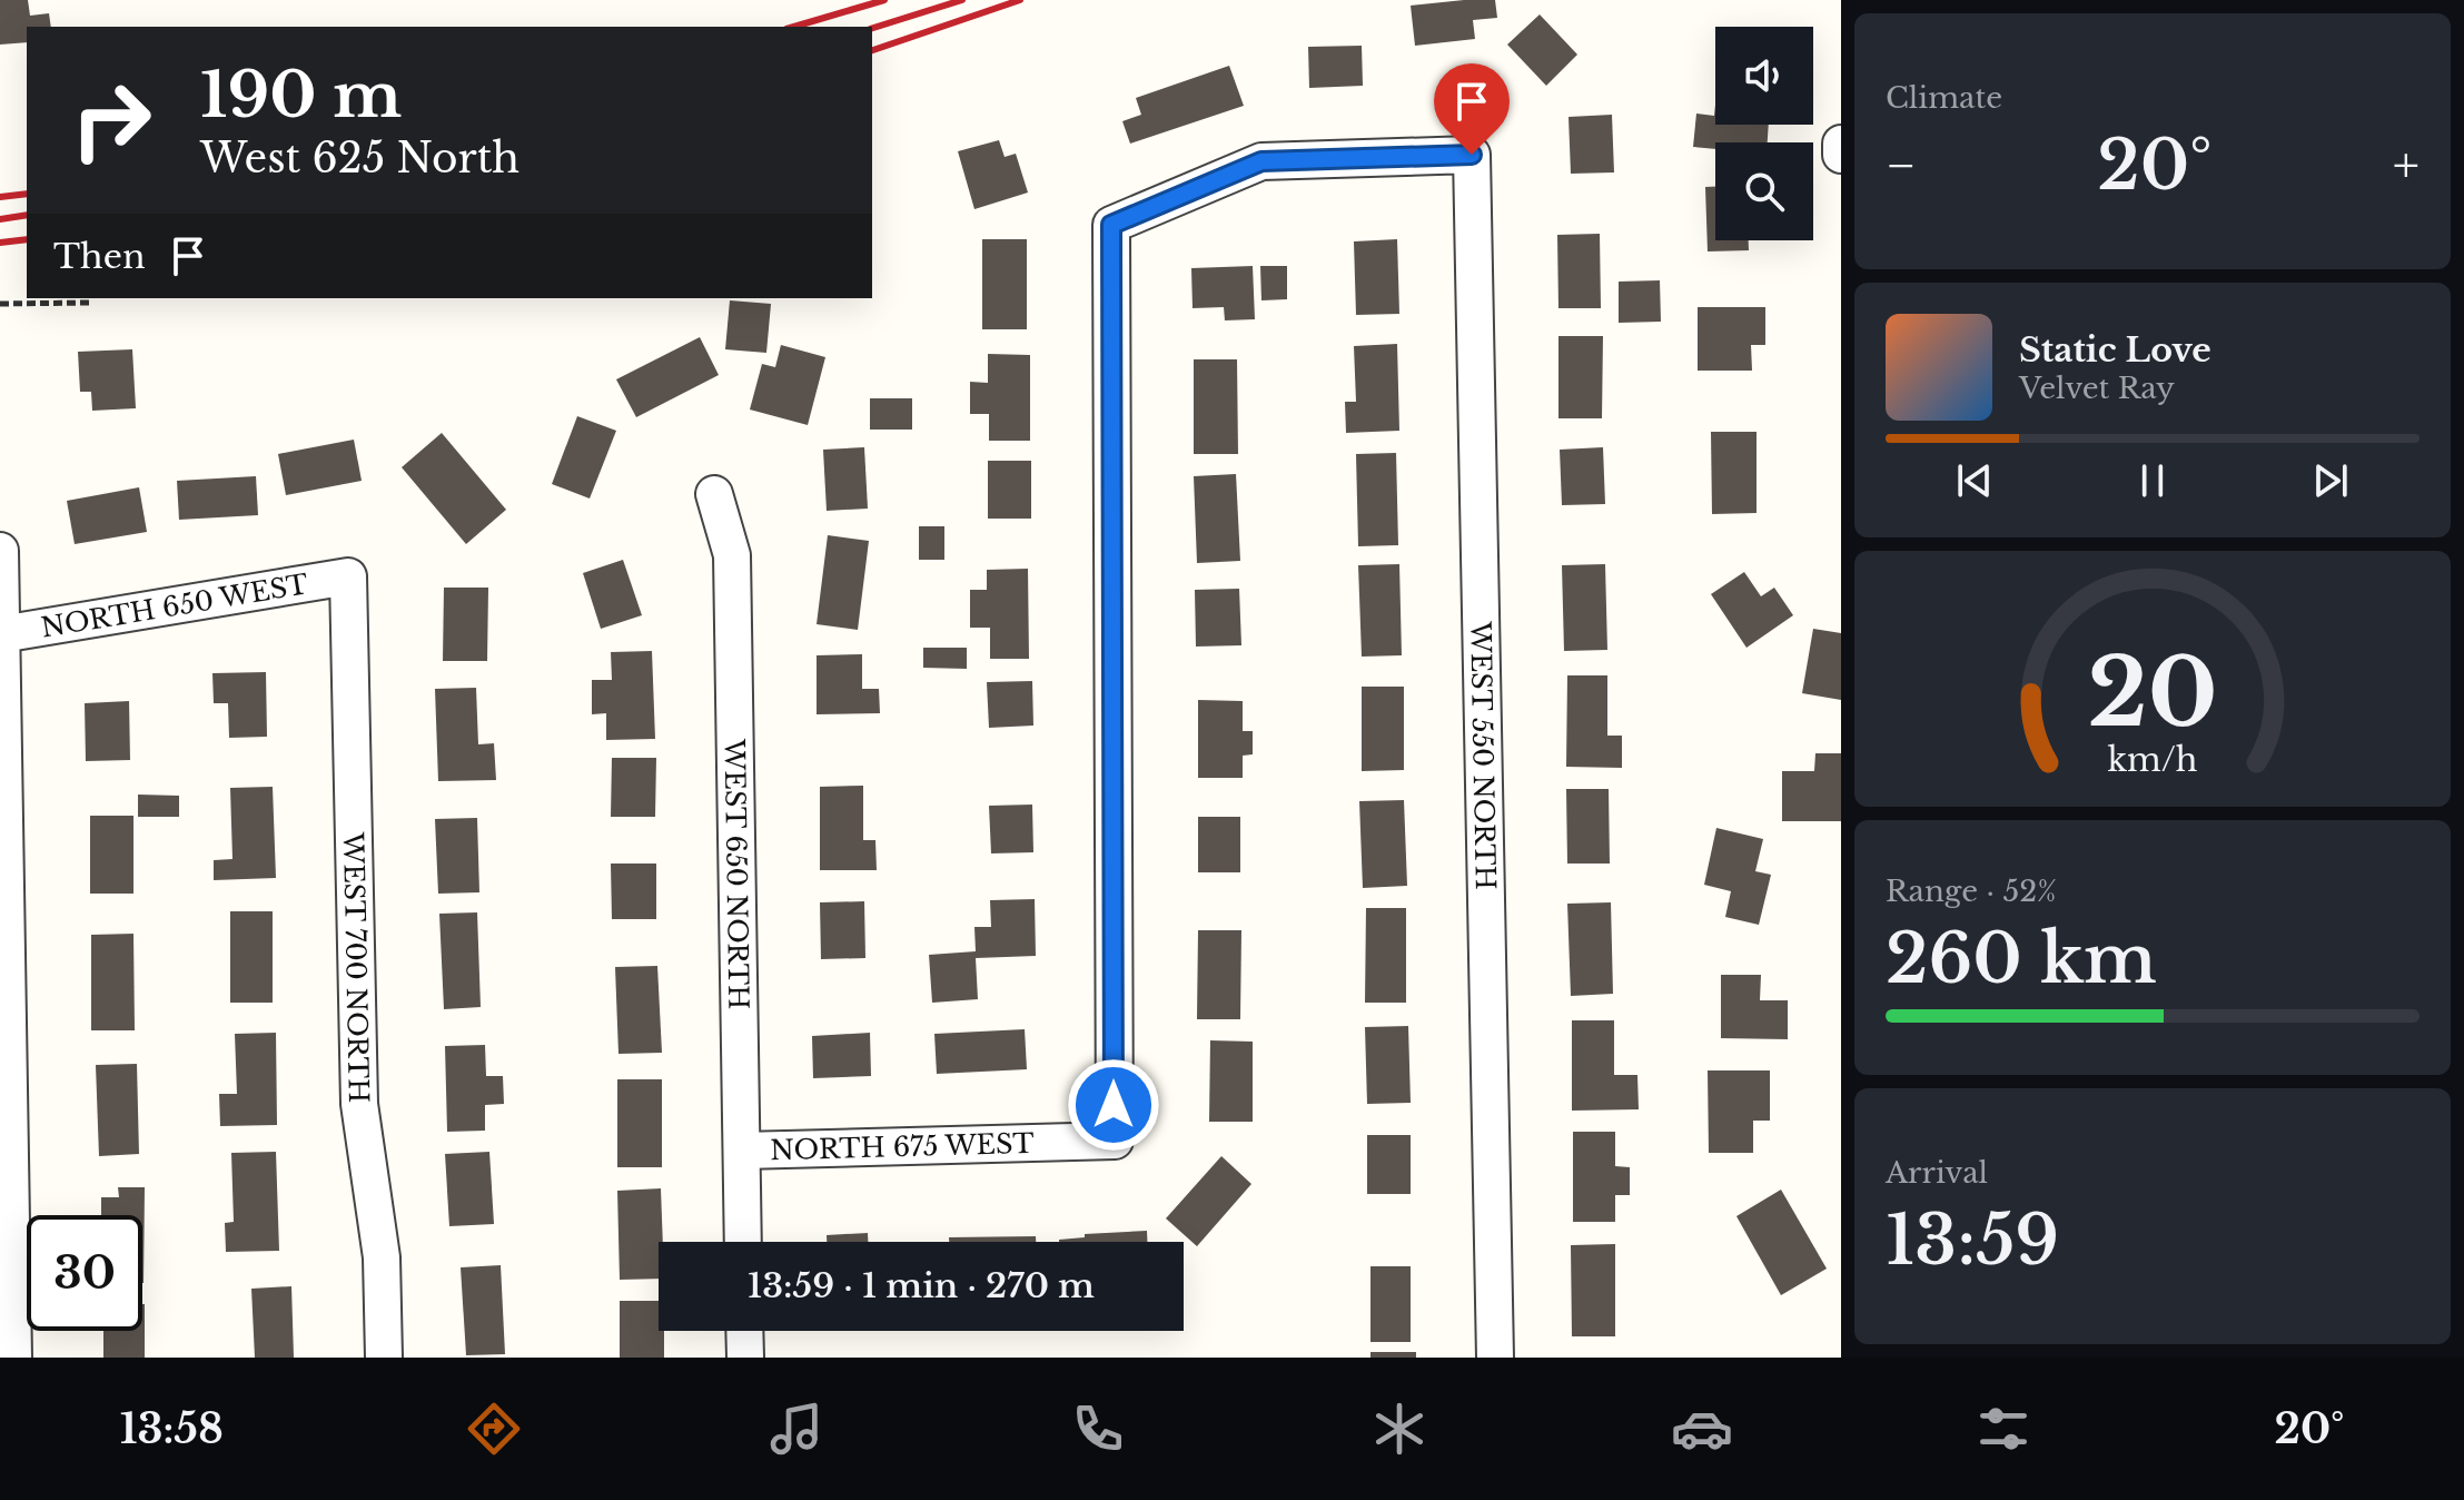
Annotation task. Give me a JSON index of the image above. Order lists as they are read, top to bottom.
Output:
{
  "streets": {
    "street": [
      "NORTH 650 WEST",
      "WEST 550 NORTH",
      "WEST 650 NORTH",
      "WEST 700 NORTH",
      "NORTH 675 WEST"
    ]
  },
  "crossings": [
    ["NORTH 650 WEST", "WEST 700 NORTH"],
    ["WEST 550 NORTH", "NORTH 675 WEST"],
    ["WEST 650 NORTH", "NORTH 675 WEST"]
  ],
  "page": {
    "tile": [
      "Climate",
      ["Range · 52%", "260 km"],
      ["Arrival", "13:59"]
    ],
    "turn": ["190 m", "West 625 North"],
    "heat": ["−", "20°", "+"],
    "then": "Then",
    "song": ["Static Love", "Velvet Ray"],
    "limit": "30",
    "trip": "13:59 · 1 min · 270 m",
    "tabs": ["13:58", "20°"],
    "gauge": ["20", "km/h"]
  }
}
